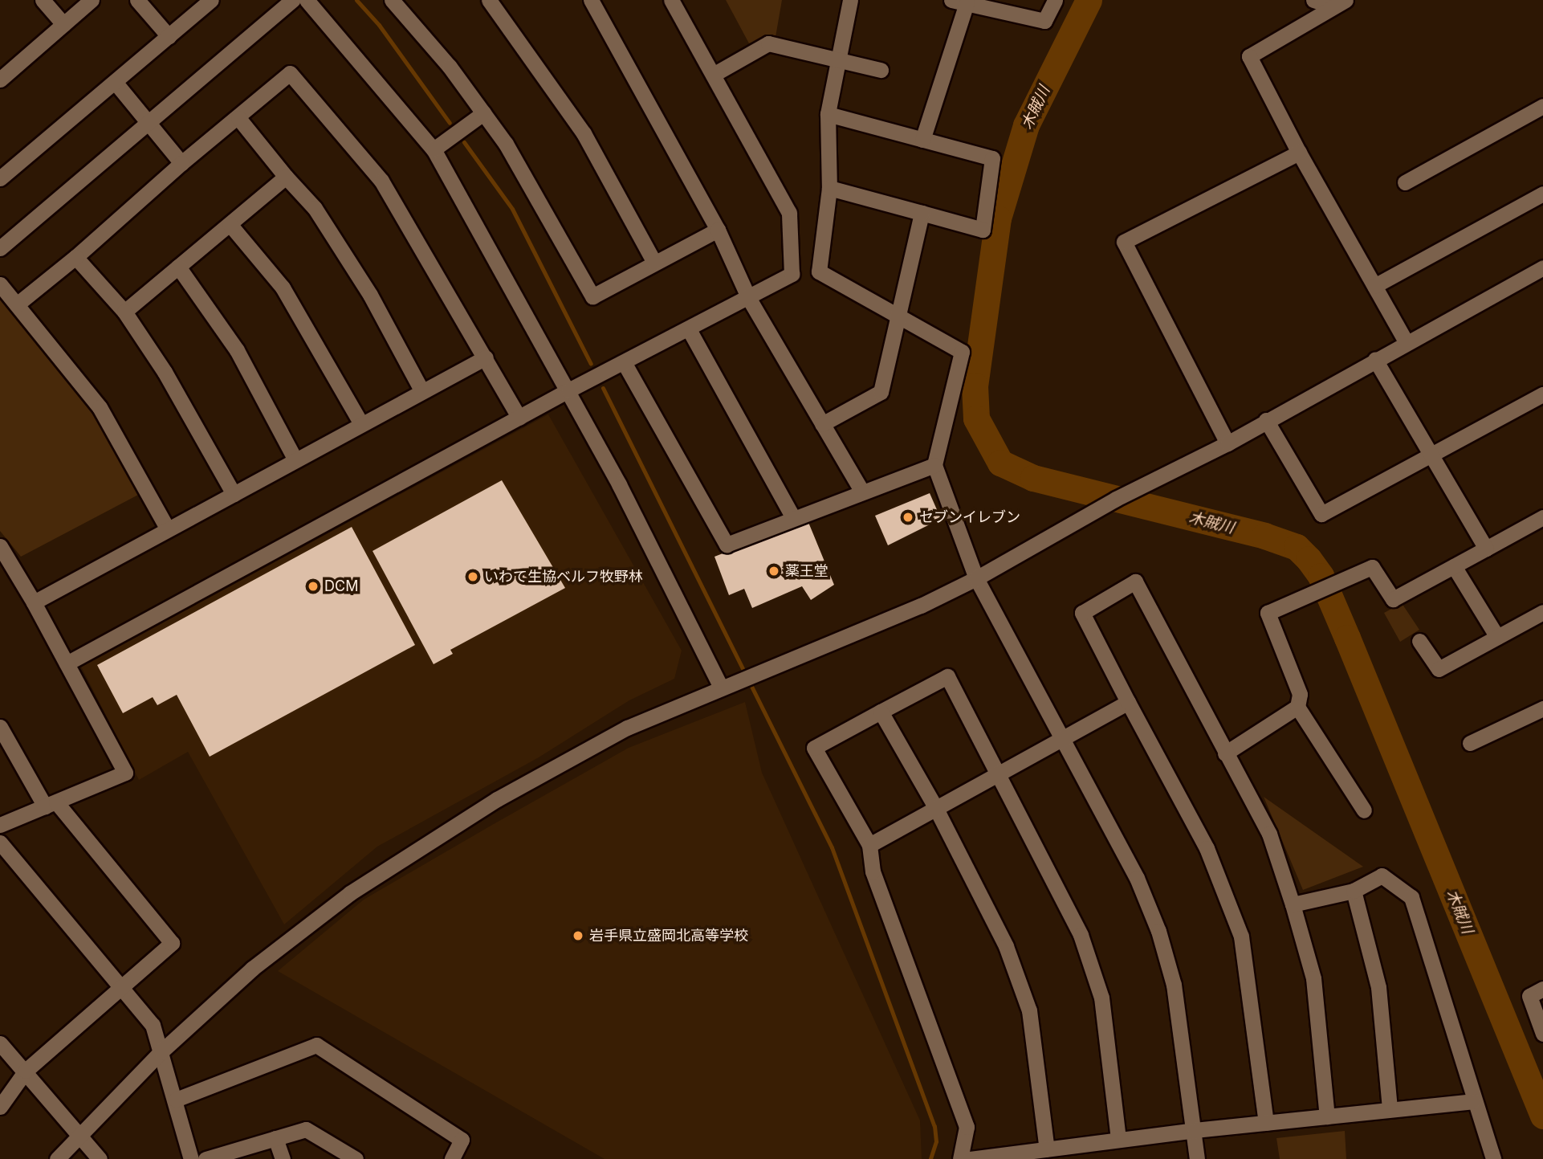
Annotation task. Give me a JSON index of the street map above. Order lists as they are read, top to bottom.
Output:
{
  "water": ["木賊川"],
  "places": [
    "セブンイレブン",
    "薬王堂",
    "いわて生協ベルフ牧野林",
    "DCM",
    "岩手県立盛岡北高等学校"
  ]
}
